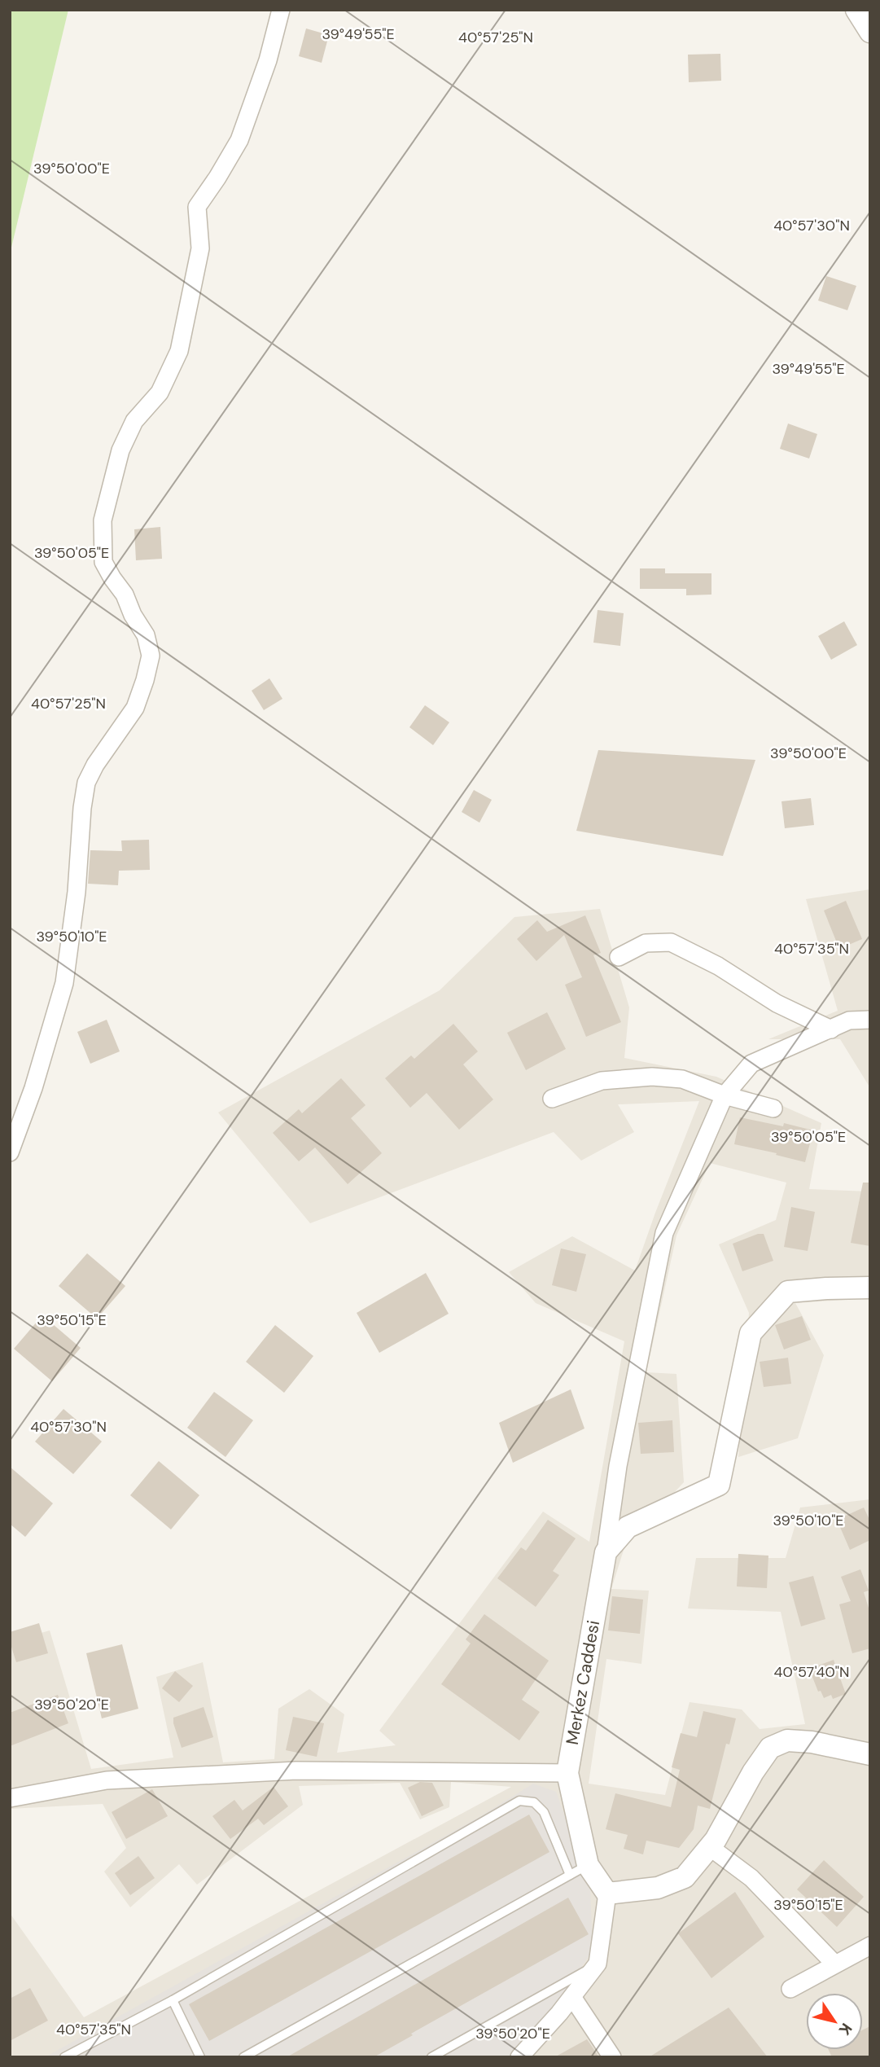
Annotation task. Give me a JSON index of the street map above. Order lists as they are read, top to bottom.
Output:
{
  "streets": {
    "street": ["Merkez Caddesi"]
  },
  "north": "bottom right",
  "coordinates": [
    "39°49'55\"E",
    "40°57'25\"N",
    "39°50'00\"E",
    "40°57'30\"N",
    "39°50'05\"E",
    "39°50'10\"E",
    "40°57'35\"N",
    "39°50'15\"E",
    "40°57'40\"N",
    "39°50'20\"E"
  ]
}
